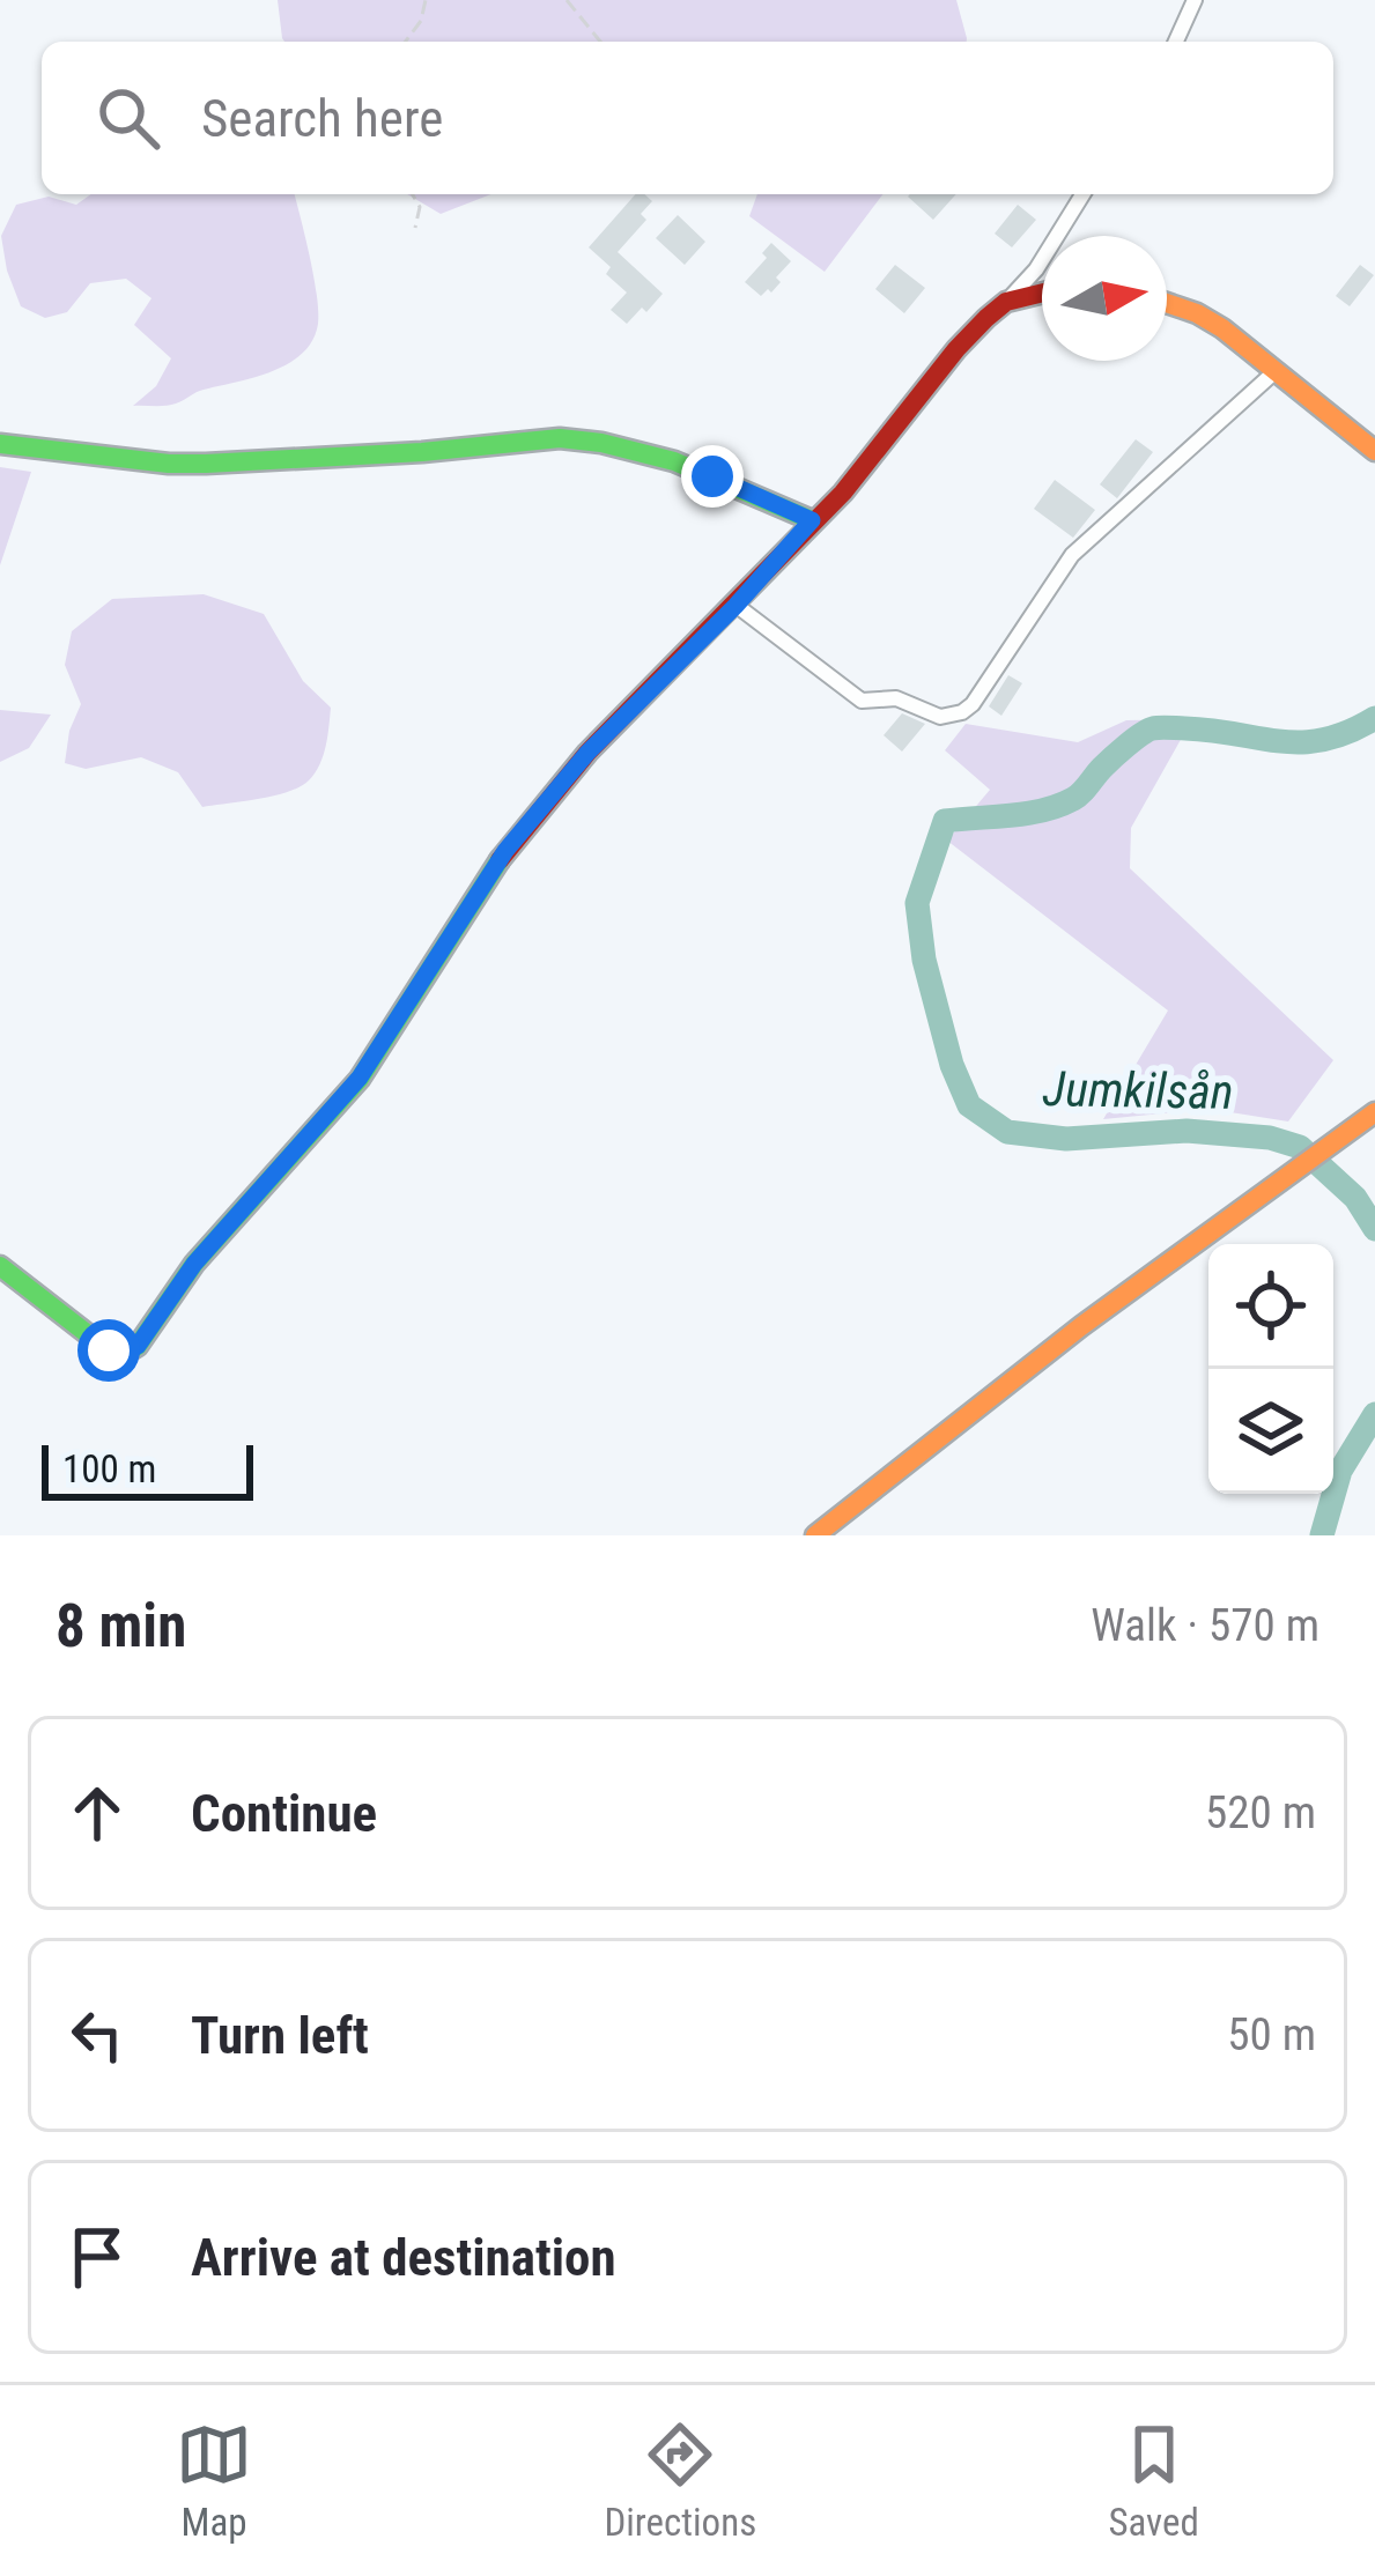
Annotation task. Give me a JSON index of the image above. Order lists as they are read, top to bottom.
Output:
{
  "water": ["Jumkilsån"],
  "scale_bar": "100 m",
  "north": "right",
  "page": {
    "search": "Search here",
    "scale": "100 m",
    "heading": ["8 min", "Walk · 570 m"],
    "list": [
      ["Continue", "520 m"],
      ["Turn left", "50 m"],
      "Arrive at destination"
    ],
    "nav": ["Map", "Directions", "Saved"]
  }
}
